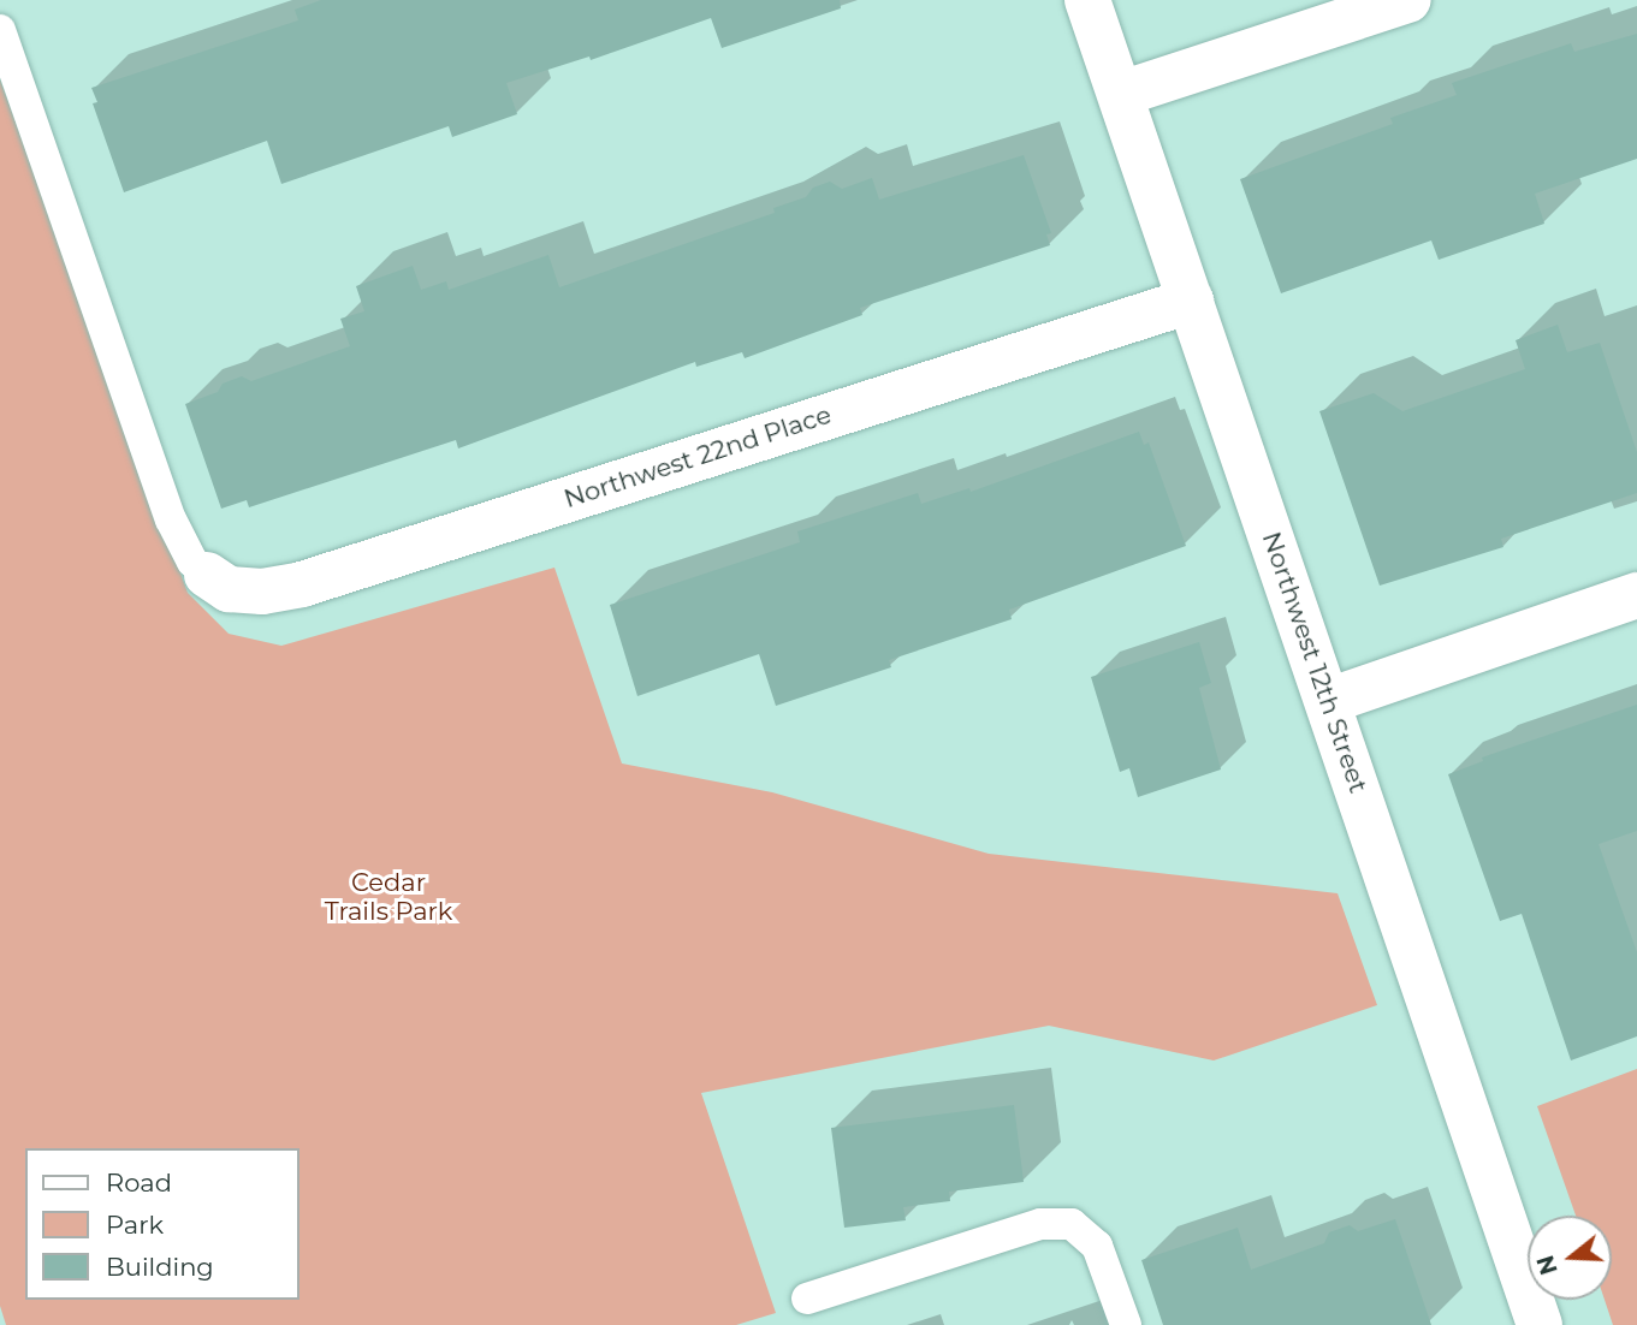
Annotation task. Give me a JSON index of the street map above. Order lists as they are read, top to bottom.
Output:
{
  "streets": {
    "street": ["Northwest 22nd Place", "Northwest 12th Street"]
  },
  "crossings": [
    ["Northwest 22nd Place", "Northwest 12th Street"]
  ],
  "parks": ["Cedar Trails Park"],
  "legend": ["Road", "Park", "Building"],
  "north": "left"
}
